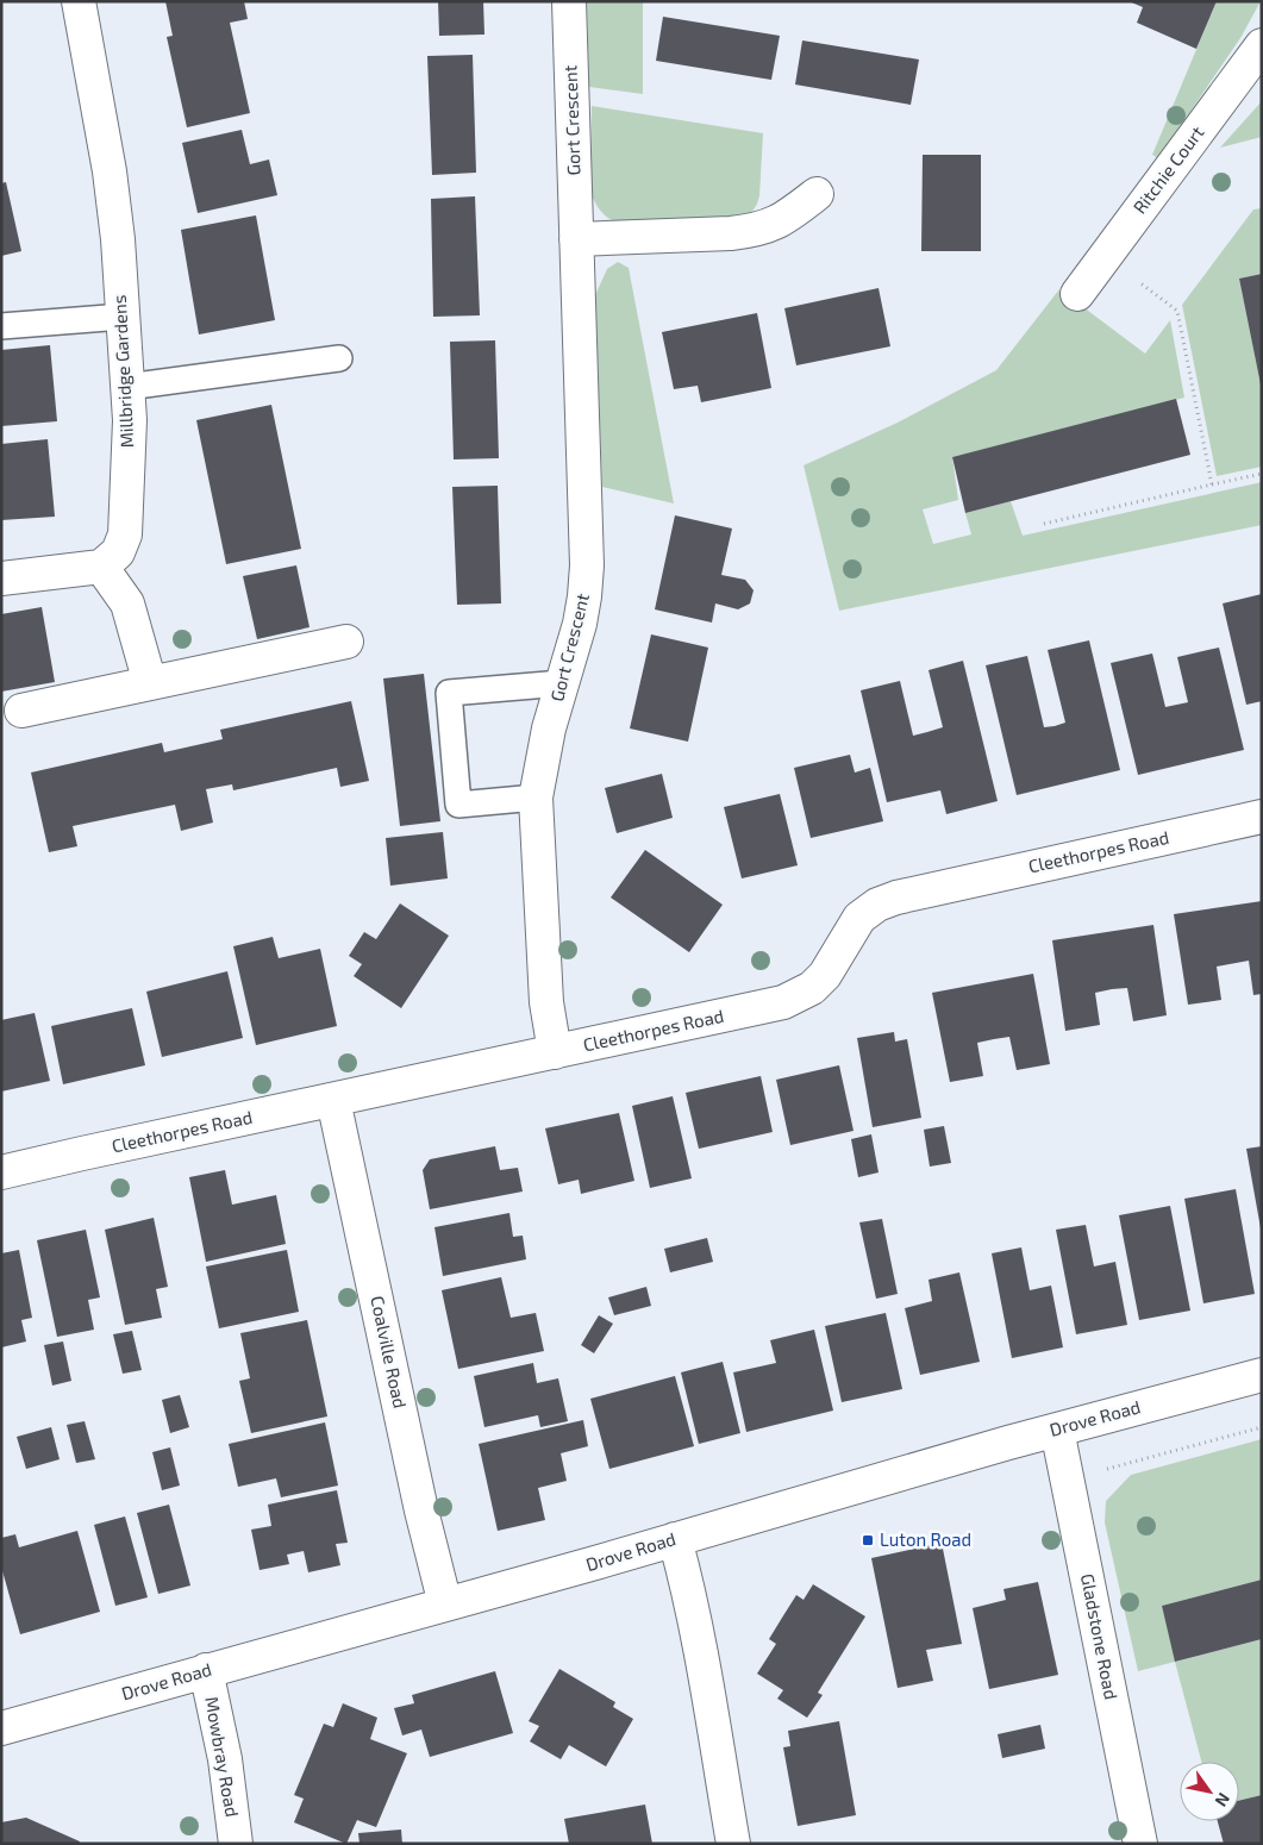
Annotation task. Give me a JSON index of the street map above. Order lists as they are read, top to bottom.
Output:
{
  "streets": {
    "street": [
      "Gort Crescent",
      "Ritchie Court",
      "Millbridge Gardens",
      "Cleethorpes Road",
      "Coalville Road",
      "Drove Road",
      "Gladstone Road",
      "Mowbray Road"
    ]
  },
  "crossings": [
    ["Gort Crescent", "Cleethorpes Road"],
    ["Cleethorpes Road", "Coalville Road"],
    ["Coalville Road", "Drove Road"],
    ["Drove Road", "Gladstone Road"],
    ["Drove Road", "Mowbray Road"]
  ],
  "places": {
    "transit": ["Luton Road"]
  },
  "north": "bottom right"
}
